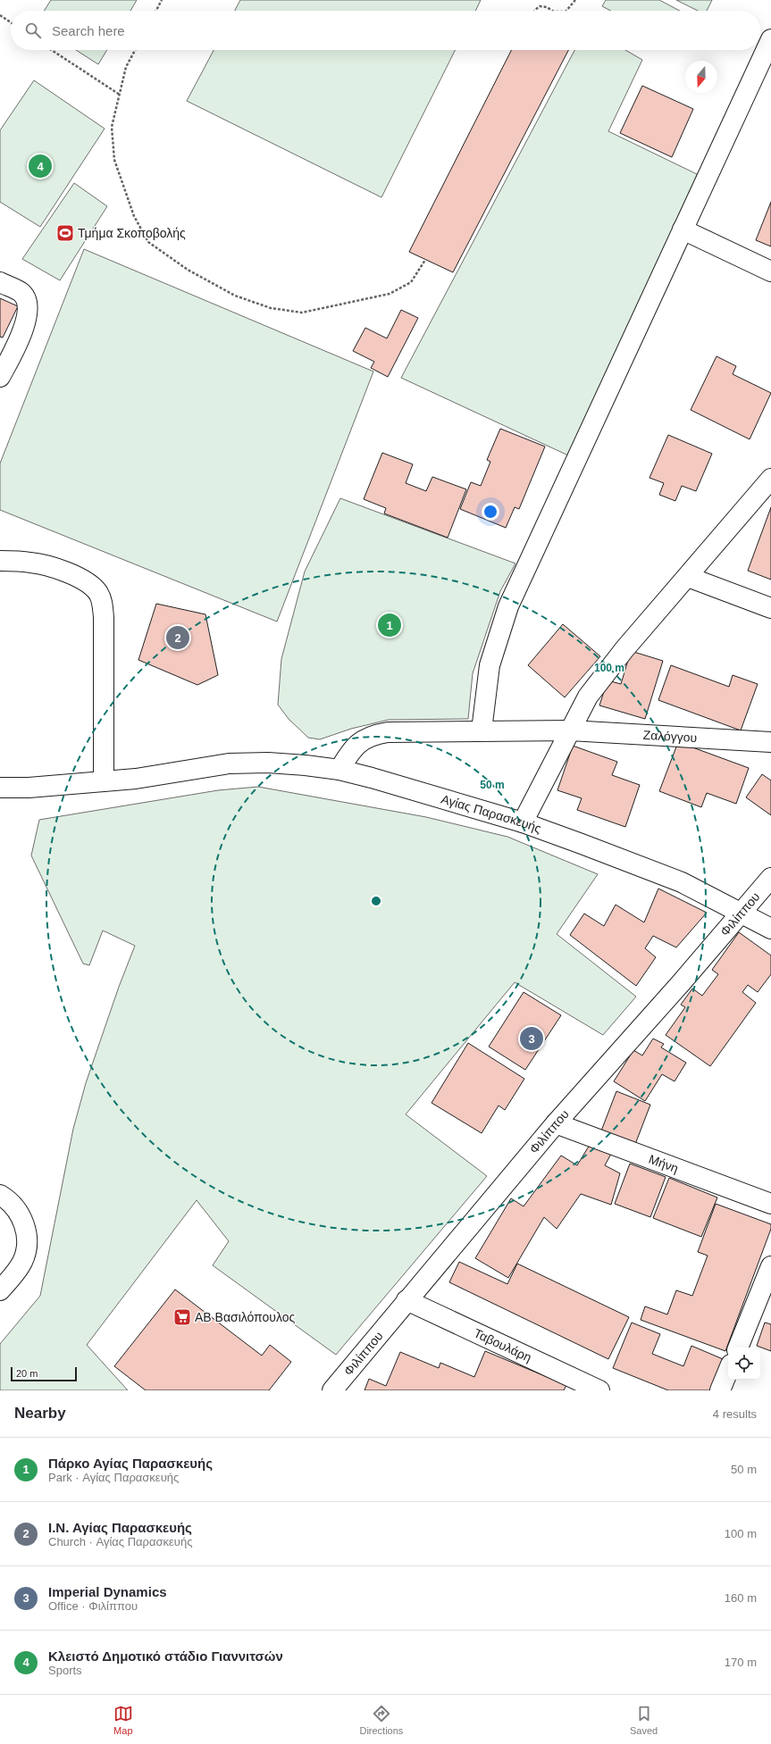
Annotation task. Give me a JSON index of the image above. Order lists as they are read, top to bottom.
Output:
{
  "streets": {
    "street": [
      "Ζαλόγγου",
      "Αγίας Παρασκευής",
      "Φιλίππου",
      "Μήνη",
      "Ταβουλάρη"
    ]
  },
  "crossings": [
    ["Ζαλόγγου", "Αγίας Παρασκευής"],
    ["Αγίας Παρασκευής", "Φιλίππου"],
    ["Φιλίππου", "Μήνη"],
    ["Φιλίππου", "Ταβουλάρη"]
  ],
  "places": {
    "sports": ["Τμήμα Σκοποβολής"],
    "supermarket": ["ΑΒ Βασιλόπουλος"]
  },
  "scale_bar": "20 m",
  "north": "bottom",
  "page": {
    "search": "Search here",
    "pins": [
      "4",
      "1",
      "2",
      "3"
    ],
    "scale": "20 m",
    "heading": ["Nearby", "4 results"],
    "list": [
      {
        "mark": "1",
        "name": "Πάρκο Αγίας Παρασκευής",
        "note": "Park · Αγίας Παρασκευής",
        "value": "50 m"
      },
      {
        "mark": "2",
        "name": "Ι.Ν. Αγίας Παρασκευής",
        "note": "Church · Αγίας Παρασκευής",
        "value": "100 m"
      },
      {
        "mark": "3",
        "name": "Imperial Dynamics",
        "note": "Office · Φιλίππου",
        "value": "160 m"
      },
      {
        "mark": "4",
        "name": "Κλειστό Δημοτικό στάδιο Γιαννιτσών",
        "note": "Sports",
        "value": "170 m"
      }
    ],
    "nav": ["Map", "Directions", "Saved"]
  },
  "rings": ["100 m", "50 m"]
}
